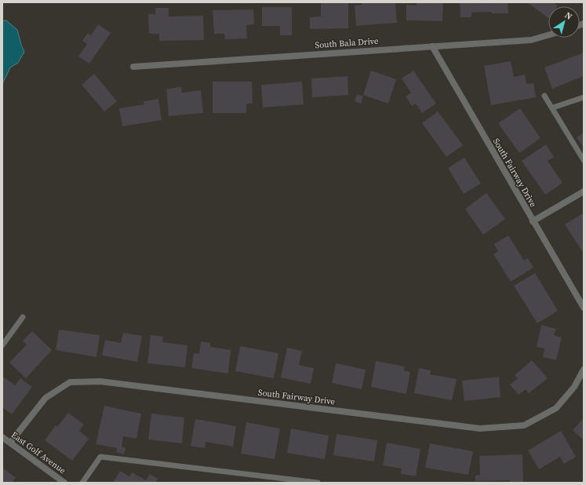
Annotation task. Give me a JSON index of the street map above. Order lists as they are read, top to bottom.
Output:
{
  "streets": {
    "street": ["South Bala Drive", "South Fairway Drive", "East Golf Avenue"]
  },
  "crossings": [
    ["South Bala Drive", "South Fairway Drive"],
    ["South Fairway Drive", "East Golf Avenue"]
  ],
  "north": "top right"
}
